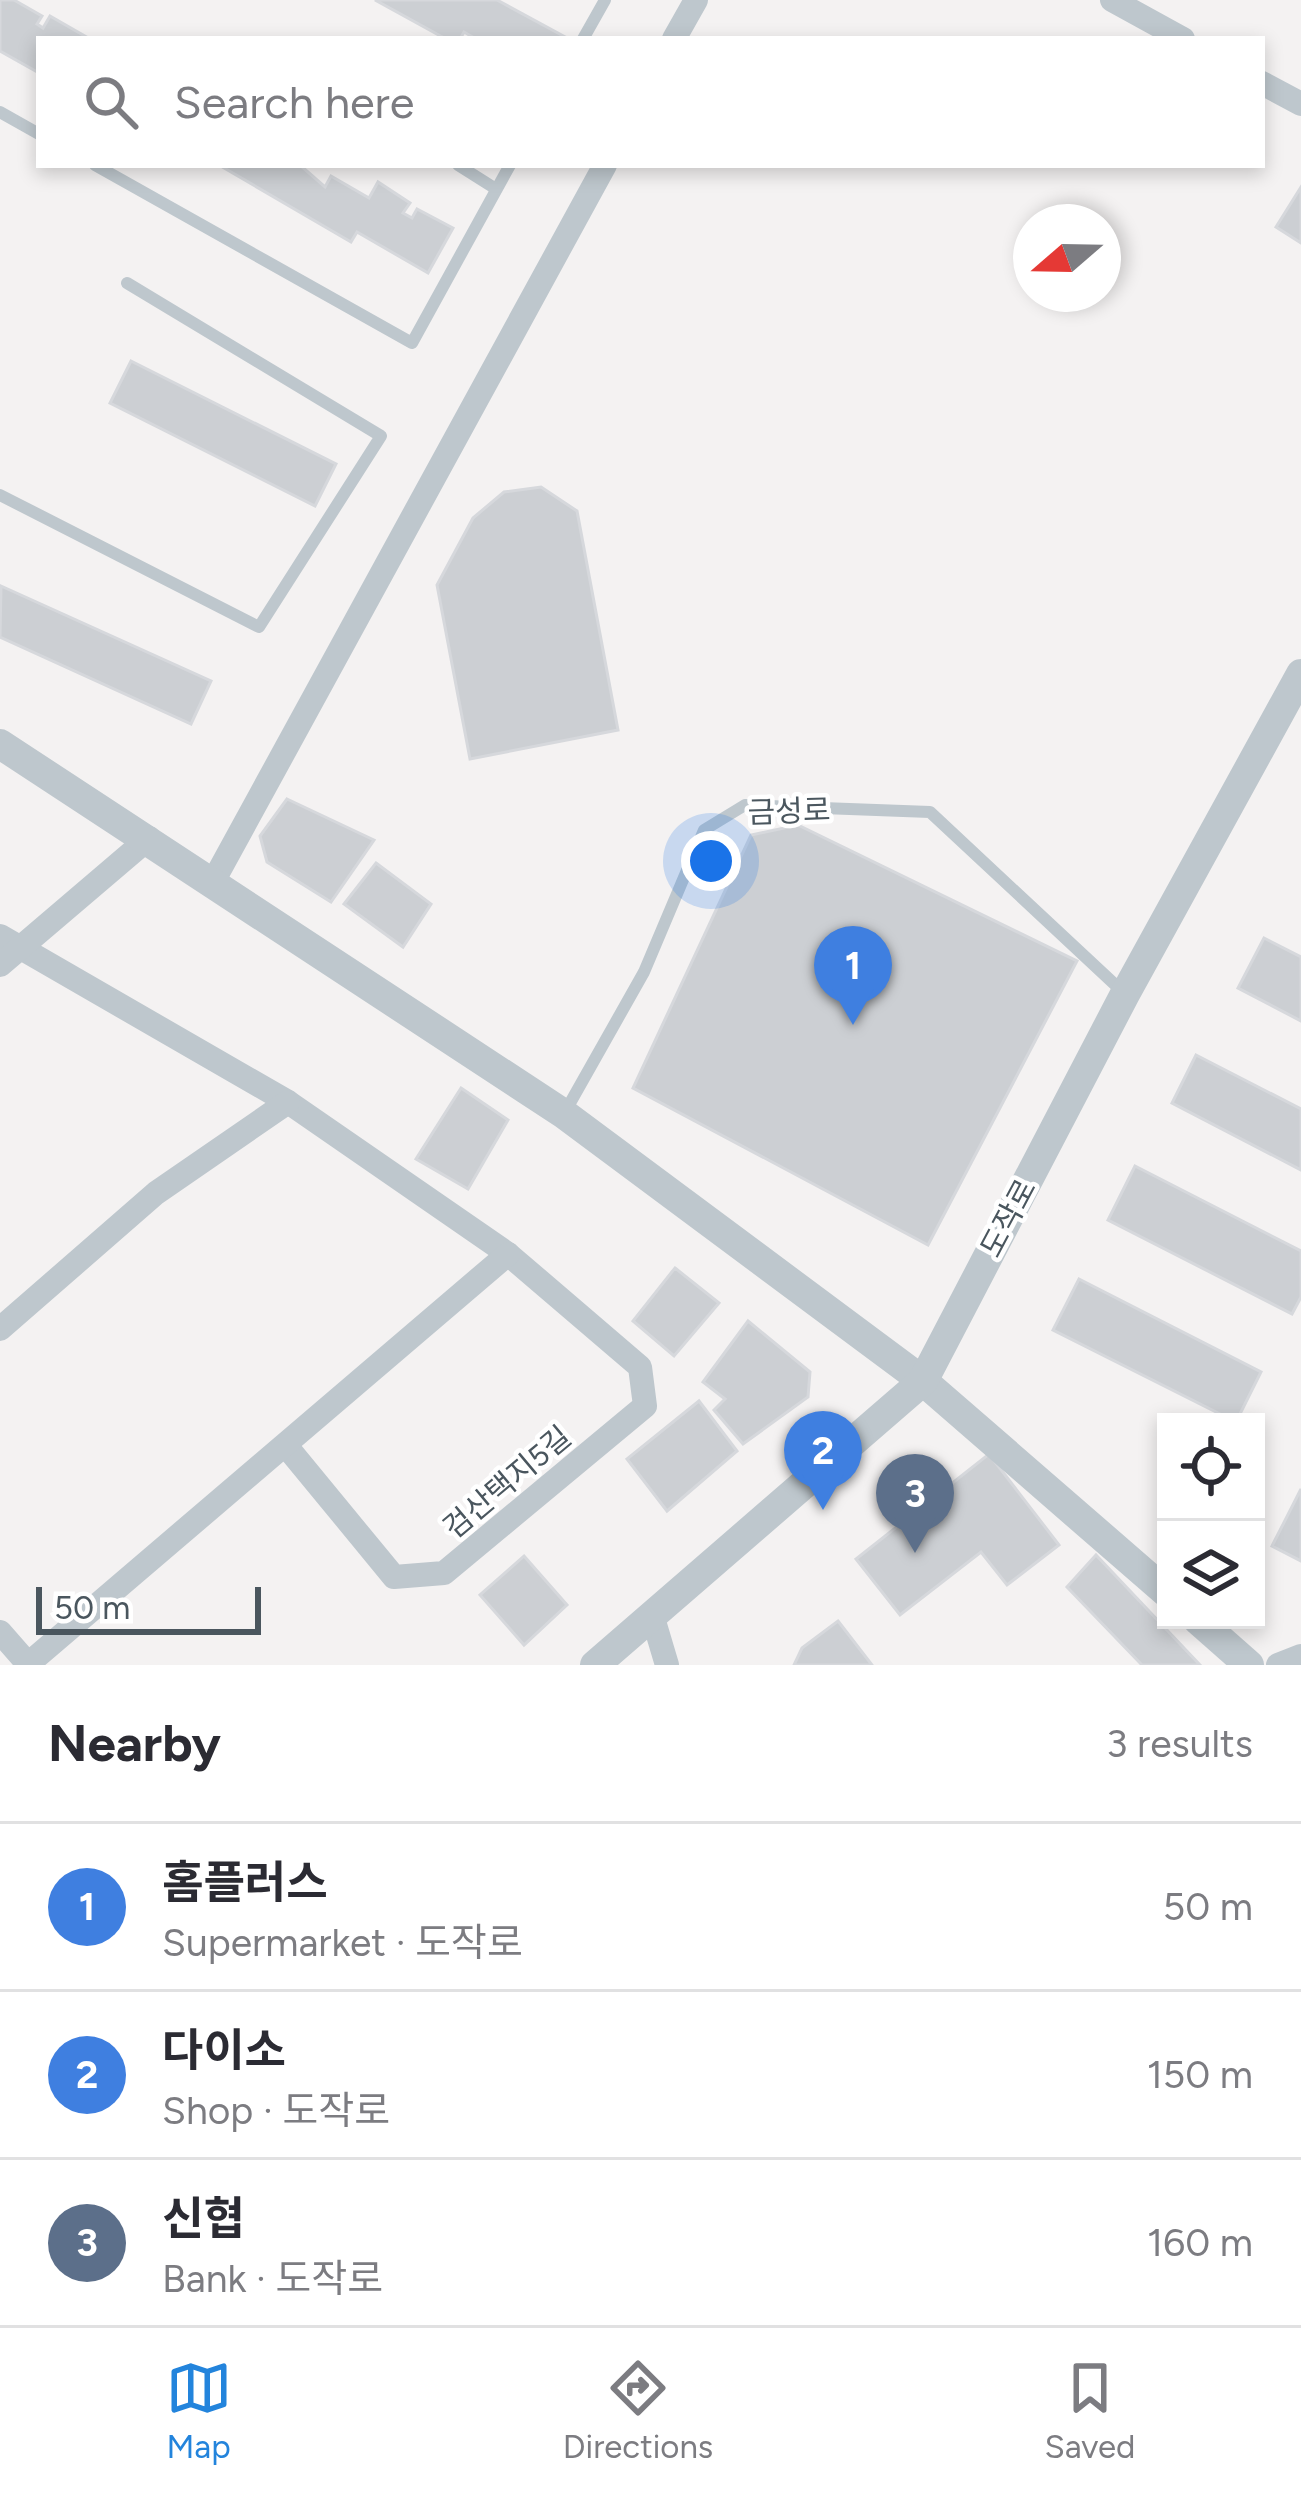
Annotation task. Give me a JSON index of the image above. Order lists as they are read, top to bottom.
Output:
{
  "streets": {
    "street": ["도작로", "검산택지5길"],
    "lane": ["금성로"]
  },
  "crossings": [
    ["금성로", "도작로"]
  ],
  "scale_bar": "50 m",
  "north": "left",
  "page": {
    "search": "Search here",
    "pins": ["1", "2", "3"],
    "scale": "50 m",
    "heading": ["Nearby", "3 results"],
    "list": [
      {
        "mark": "1",
        "name": "홈플러스",
        "note": "Supermarket · 도작로",
        "value": "50 m"
      },
      {
        "mark": "2",
        "name": "다이소",
        "note": "Shop · 도작로",
        "value": "150 m"
      },
      {
        "mark": "3",
        "name": "신협",
        "note": "Bank · 도작로",
        "value": "160 m"
      }
    ],
    "nav": ["Map", "Directions", "Saved"]
  }
}
